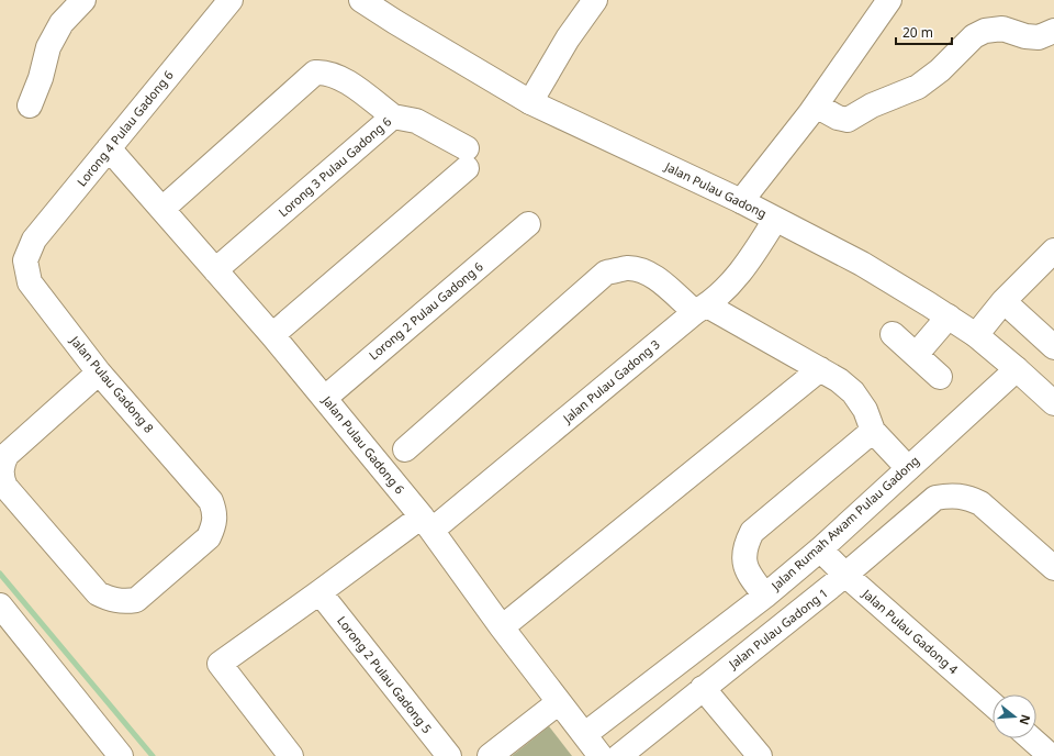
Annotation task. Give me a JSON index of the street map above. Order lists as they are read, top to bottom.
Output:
{
  "streets": {
    "street": [
      "Lorong 4 Pulau Gadong 6",
      "Lorong 3 Pulau Gadong 6",
      "Jalan Pulau Gadong",
      "Lorong 2 Pulau Gadong 6",
      "Jalan Pulau Gadong 3",
      "Jalan Pulau Gadong 8",
      "Jalan Pulau Gadong 6",
      "Jalan Rumah Awam Pulau Gadong",
      "Jalan Pulau Gadong 1",
      "Jalan Pulau Gadong 4",
      "Lorong 2 Pulau Gadong 5"
    ]
  },
  "crossings": [
    ["Lorong 4 Pulau Gadong 6", "Jalan Pulau Gadong 8"],
    ["Lorong 4 Pulau Gadong 6", "Jalan Pulau Gadong 6"],
    ["Lorong 3 Pulau Gadong 6", "Jalan Pulau Gadong 6"],
    ["Jalan Pulau Gadong", "Jalan Pulau Gadong 3"],
    ["Jalan Pulau Gadong", "Jalan Rumah Awam Pulau Gadong"],
    ["Lorong 2 Pulau Gadong 6", "Jalan Pulau Gadong 6"],
    ["Jalan Pulau Gadong 3", "Jalan Pulau Gadong 6"],
    ["Jalan Pulau Gadong 3", "Lorong 2 Pulau Gadong 5"],
    ["Jalan Pulau Gadong 6", "Jalan Rumah Awam Pulau Gadong"],
    ["Jalan Rumah Awam Pulau Gadong", "Jalan Pulau Gadong 4"],
    ["Jalan Pulau Gadong 1", "Jalan Pulau Gadong 4"]
  ],
  "scale_bar": "20 m",
  "north": "right"
}
